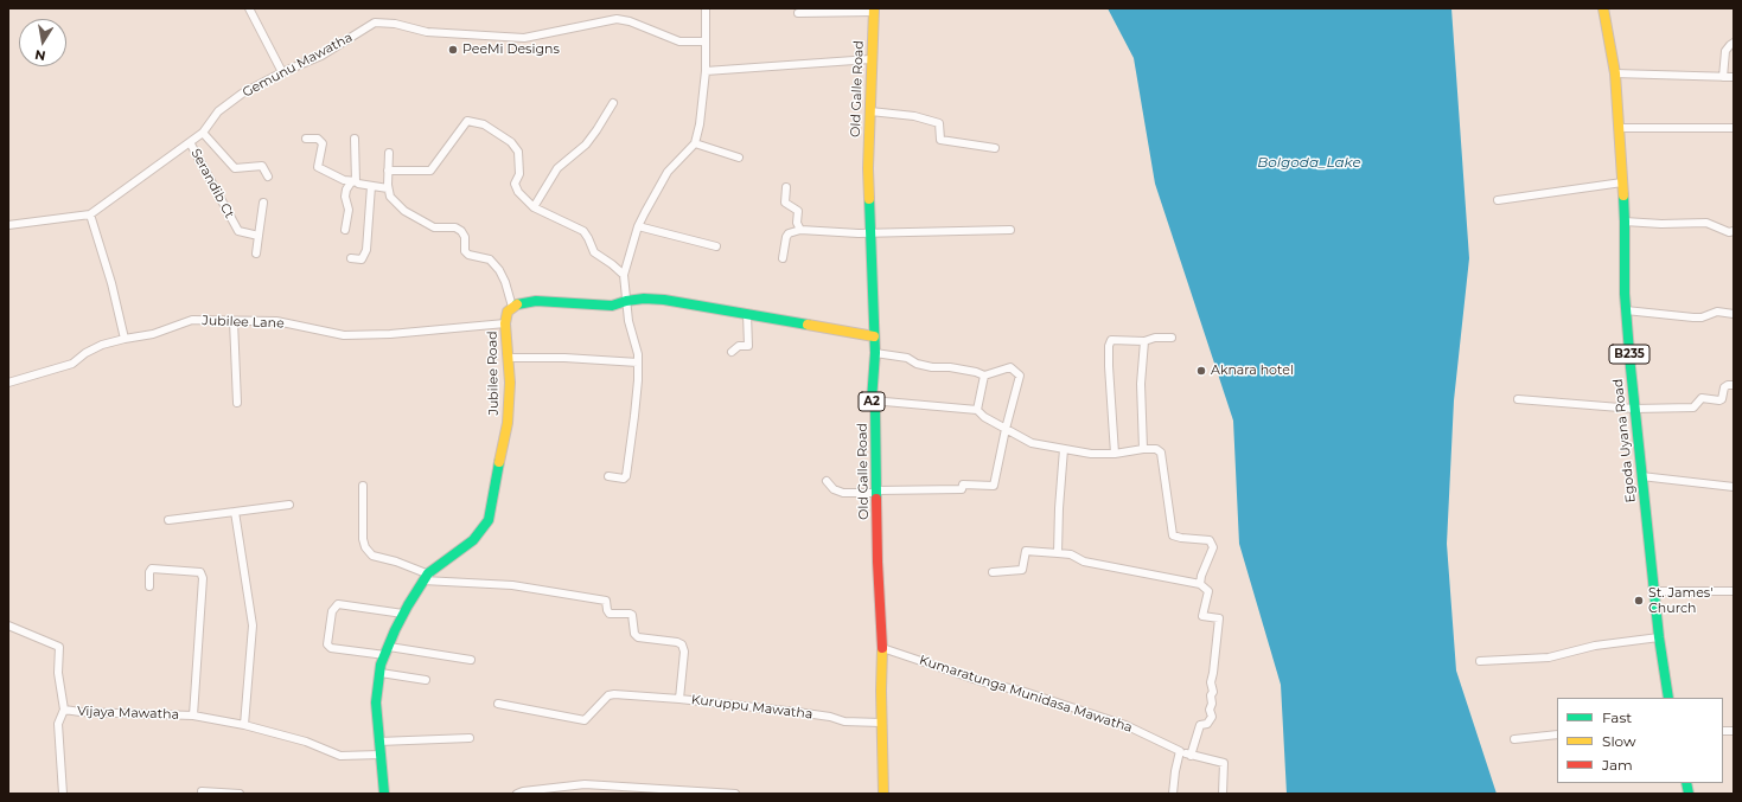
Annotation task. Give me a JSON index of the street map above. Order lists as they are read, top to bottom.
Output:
{
  "streets": {
    "main road": [
      "Old Galle Road",
      "B235",
      "Jubilee Road",
      "A2",
      "Egoda Uyana Road"
    ],
    "street": [
      "Gemunu Mawatha",
      "Serandib Ct",
      "Jubilee Lane",
      "Kumaratunga Munidasa Mawatha",
      "Kuruppu Mawatha",
      "Vijaya Mawatha"
    ]
  },
  "crossings": [
    ["Gemunu Mawatha", "Serandib Ct"],
    ["Old Galle Road", "Kumaratunga Munidasa Mawatha"],
    ["Old Galle Road", "Kuruppu Mawatha"],
    ["Jubilee Lane", "Jubilee Road"],
    ["Jubilee Road", "Kuruppu Mawatha"],
    ["Jubilee Road", "Vijaya Mawatha"]
  ],
  "water": ["Bolgoda_Lake"],
  "places": ["PeeMi Designs", "Aknara hotel", "St. James' Church"],
  "legend": ["Fast", "Slow", "Jam"],
  "north": "bottom"
}
